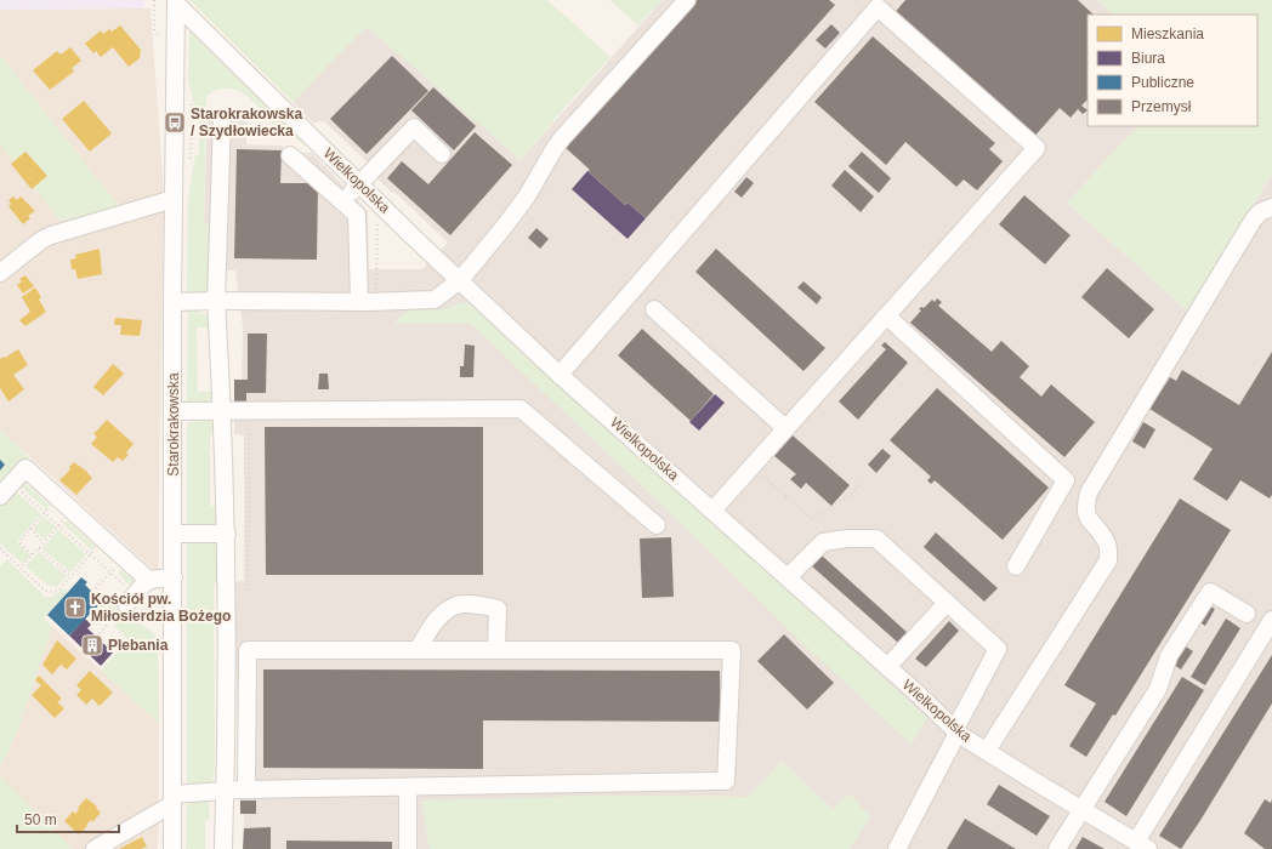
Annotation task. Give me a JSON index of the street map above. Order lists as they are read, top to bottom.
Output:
{
  "streets": {
    "street": ["Wielkopolska", "Starokrakowska"]
  },
  "crossings": [
    ["Wielkopolska", "Starokrakowska"]
  ],
  "places": {
    "bus stop": ["Starokrakowska / Szydłowiecka"],
    "church": ["Kościół pw. Miłosierdzia Bożego"],
    "building": ["Plebania"]
  },
  "legend": [
    "Mieszkania",
    "Biura",
    "Publiczne",
    "Przemysł"
  ],
  "scale_bar": "50 m"
}
